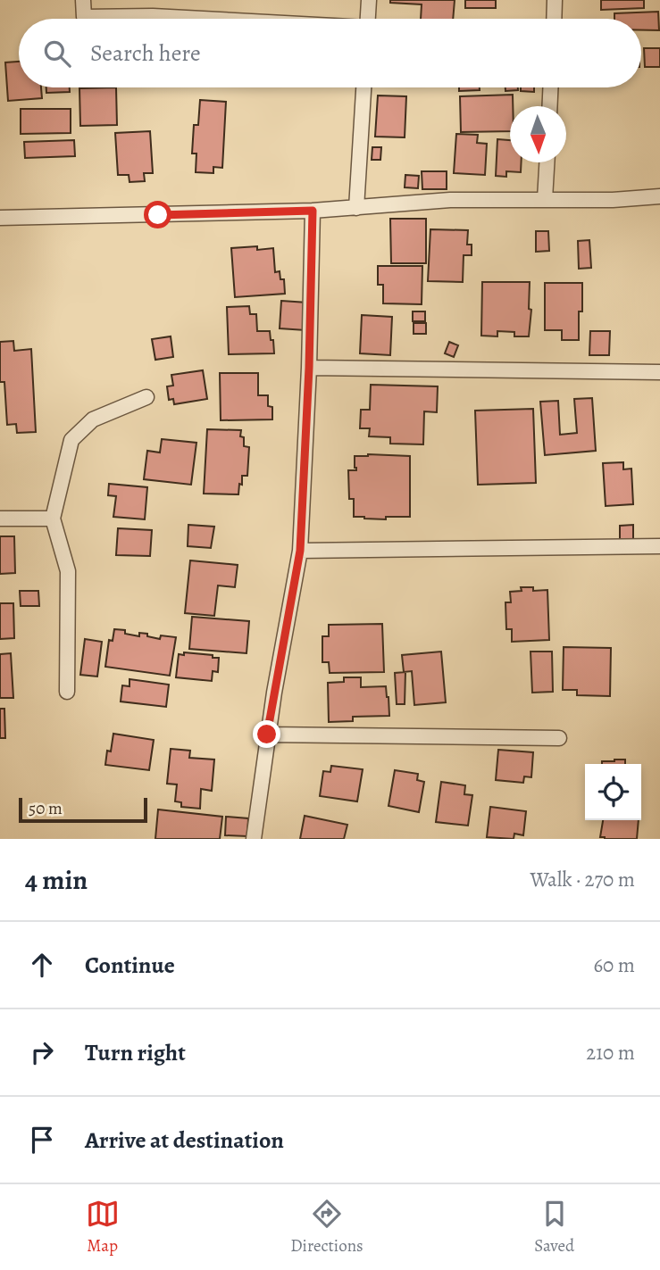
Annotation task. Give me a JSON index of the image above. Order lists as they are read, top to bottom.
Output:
{
  "scale_bar": "50 m",
  "north": "bottom",
  "page": {
    "search": "Search here",
    "scale": "50 m",
    "heading": ["4 min", "Walk · 270 m"],
    "list": [
      ["Continue", "60 m"],
      ["Turn right", "210 m"],
      "Arrive at destination"
    ],
    "nav": ["Map", "Directions", "Saved"]
  }
}
